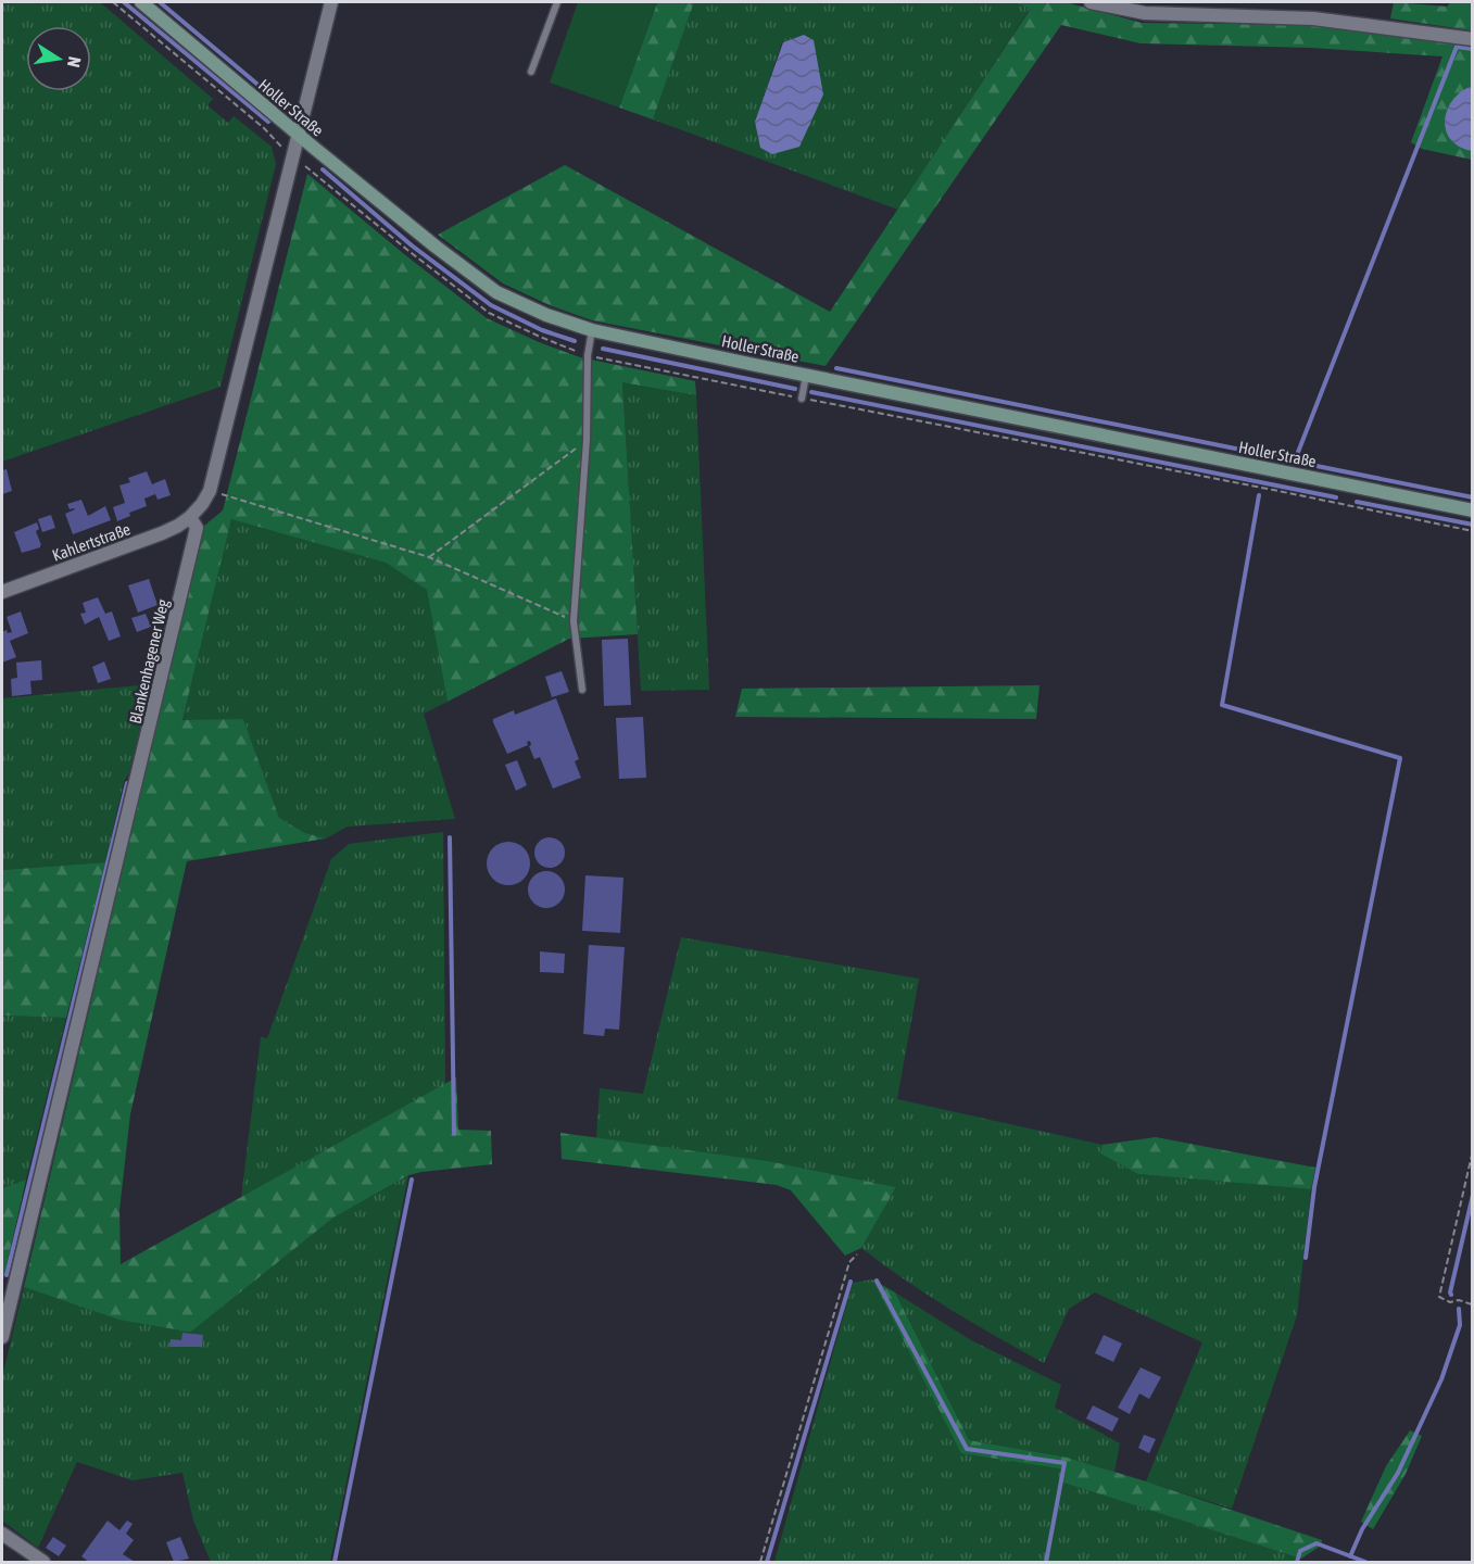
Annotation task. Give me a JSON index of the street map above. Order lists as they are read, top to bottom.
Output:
{
  "streets": {
    "street": ["Holler Straße", "Kahlertstraße", "Blankenhagener Weg"]
  },
  "crossings": [
    ["Kahlertstraße", "Blankenhagener Weg"]
  ],
  "north": "right"
}
